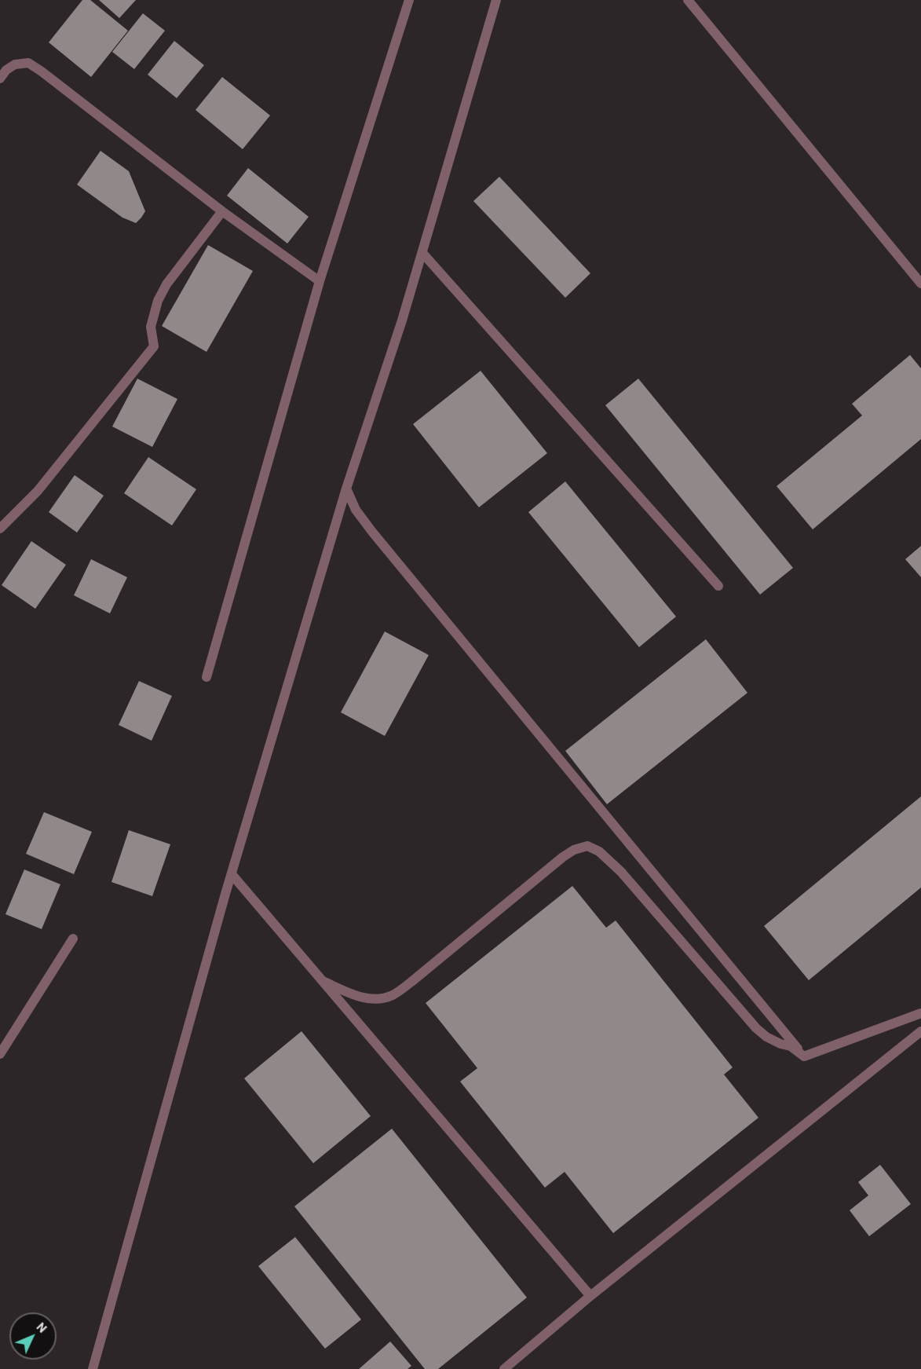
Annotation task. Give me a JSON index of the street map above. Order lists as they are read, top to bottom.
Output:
{
  "north": "top right"
}
